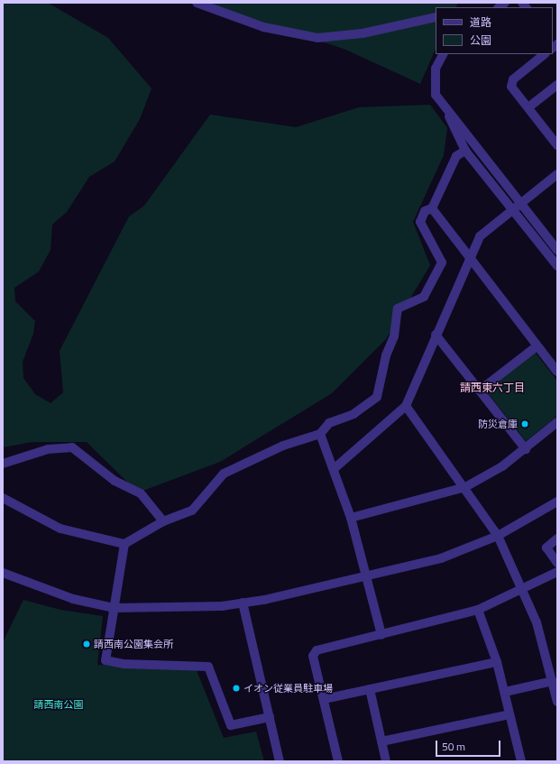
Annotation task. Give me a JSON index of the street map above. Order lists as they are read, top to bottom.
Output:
{
  "districts": ["請西東六丁目"],
  "parks": ["請西南公園"],
  "places": ["防災倉庫", "請西南公園集会所", "イオン従業員駐車場"],
  "legend": ["道路", "公園"],
  "scale_bar": "50 m"
}
